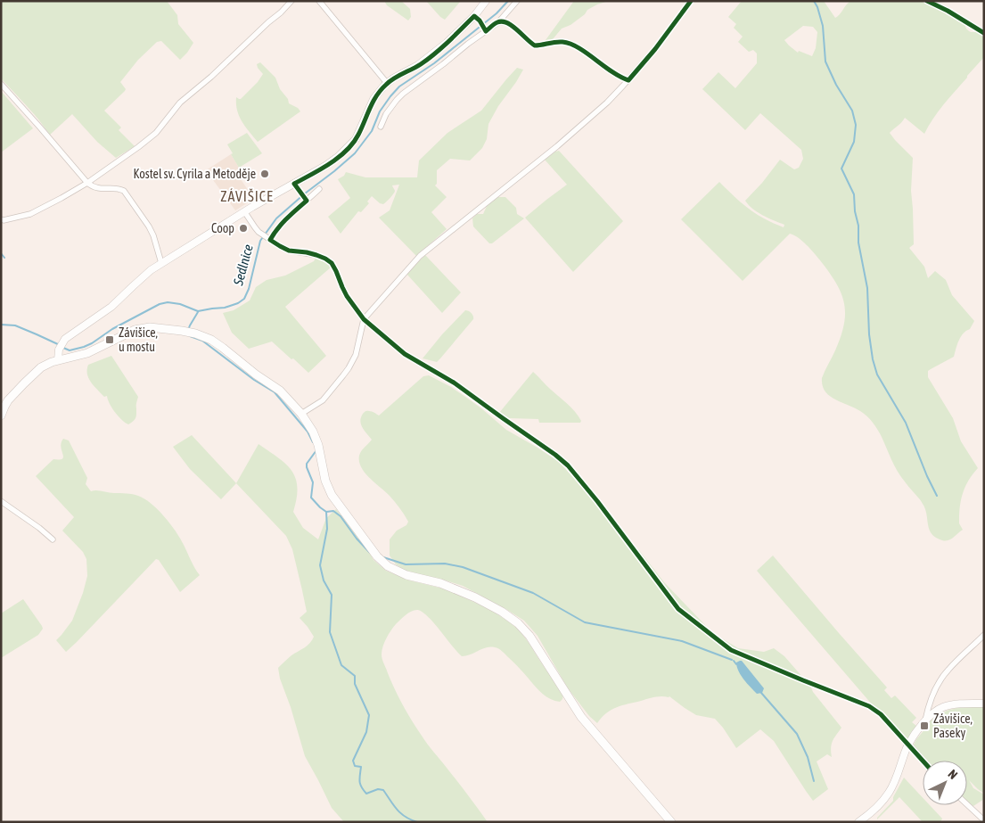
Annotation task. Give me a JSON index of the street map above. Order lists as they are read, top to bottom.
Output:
{
  "districts": ["ZÁVIŠICE"],
  "water": ["Sedlnice"],
  "places": {
    "other": ["Kostel sv. Cyrila a Metoděje", "Coop"],
    "transit": ["Závišice, u mostu", "Závišice, Paseky"]
  },
  "north": "top right"
}
